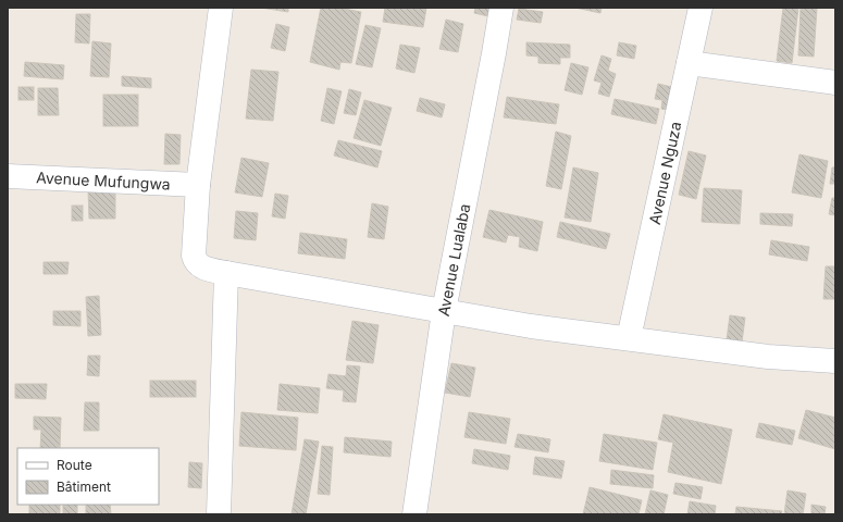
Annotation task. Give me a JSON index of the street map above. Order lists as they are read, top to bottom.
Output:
{
  "streets": {
    "street": ["Avenue Nguza", "Avenue Mufungwa", "Avenue Lualaba"]
  },
  "legend": ["Route", "Bâtiment"]
}
